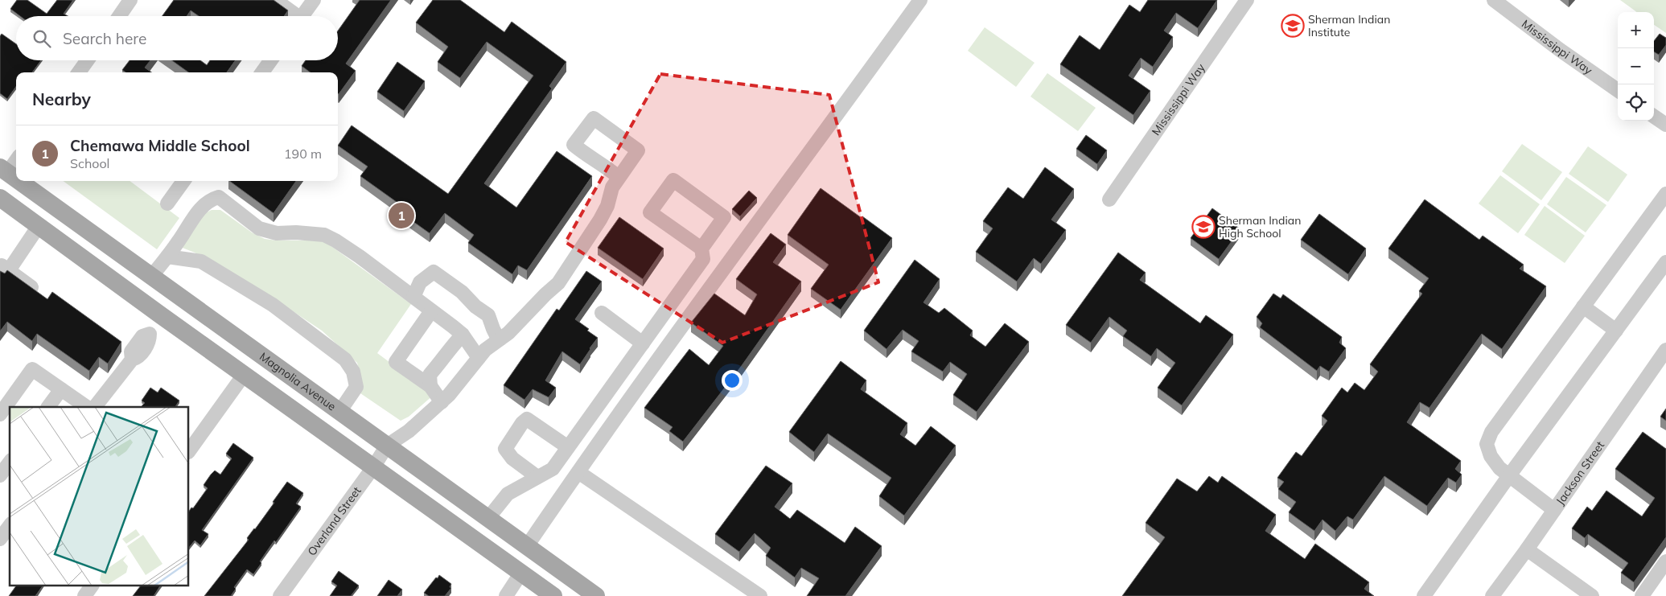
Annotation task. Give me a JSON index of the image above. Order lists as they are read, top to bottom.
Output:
{
  "streets": {
    "main road": ["Magnolia Avenue"],
    "street": ["Mississippi Way", "Jackson Street", "Overland Street"]
  },
  "crossings": [
    ["Magnolia Avenue", "Overland Street"]
  ],
  "places": {
    "school or university": ["Sherman Indian Institute", "Sherman Indian High School"]
  },
  "page": {
    "map_buttons": ["+", "−"],
    "search": "Search here",
    "heading": "Nearby",
    "list": [
      {
        "mark": "1",
        "name": "Chemawa Middle School",
        "note": "School",
        "value": "190 m"
      }
    ],
    "pins": "1"
  }
}
